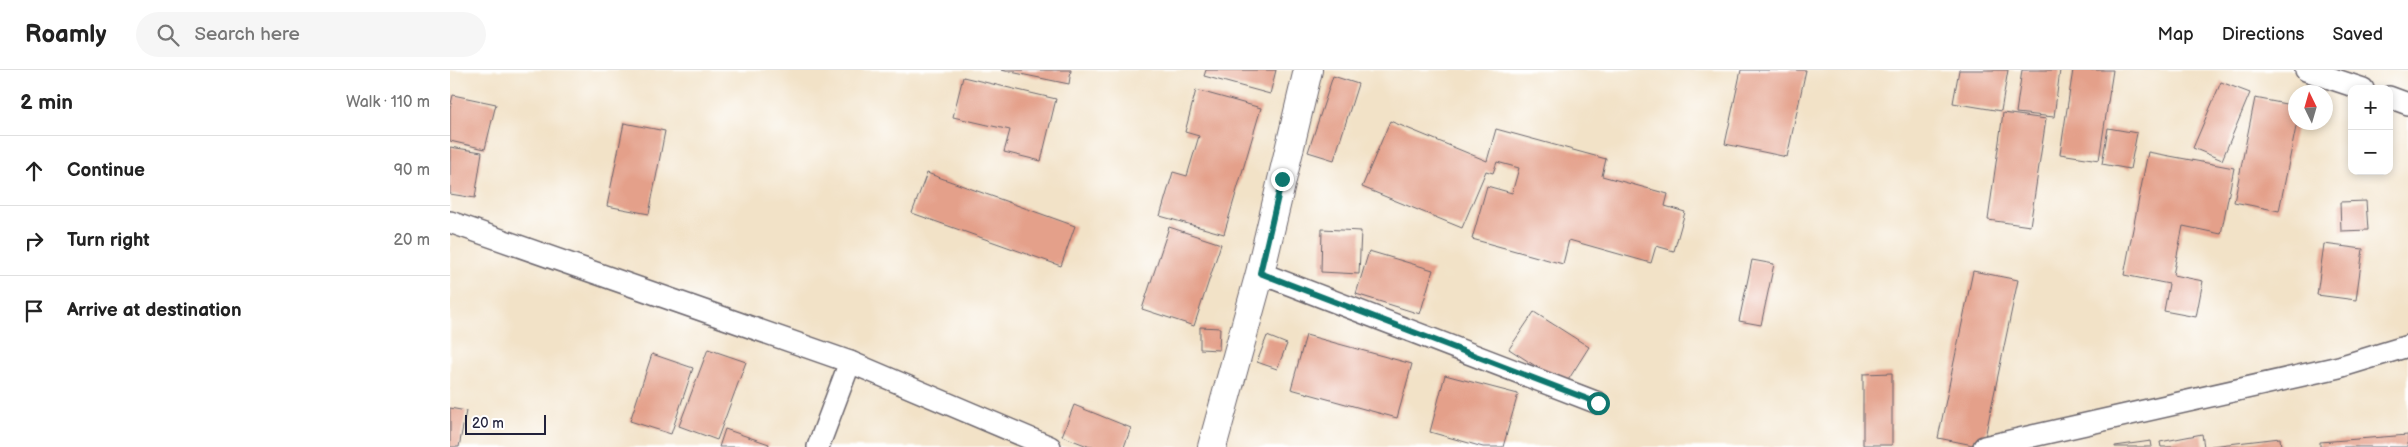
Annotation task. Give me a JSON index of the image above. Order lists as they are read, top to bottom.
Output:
{
  "scale_bar": "20 m",
  "north": "top",
  "page": {
    "header": "Roamly",
    "search": "Search here",
    "nav": ["Map", "Directions", "Saved"],
    "heading": ["2 min", "Walk · 110 m"],
    "map_buttons": ["+", "−"],
    "list": [
      ["Continue", "90 m"],
      ["Turn right", "20 m"],
      "Arrive at destination"
    ],
    "scale": "20 m"
  }
}
